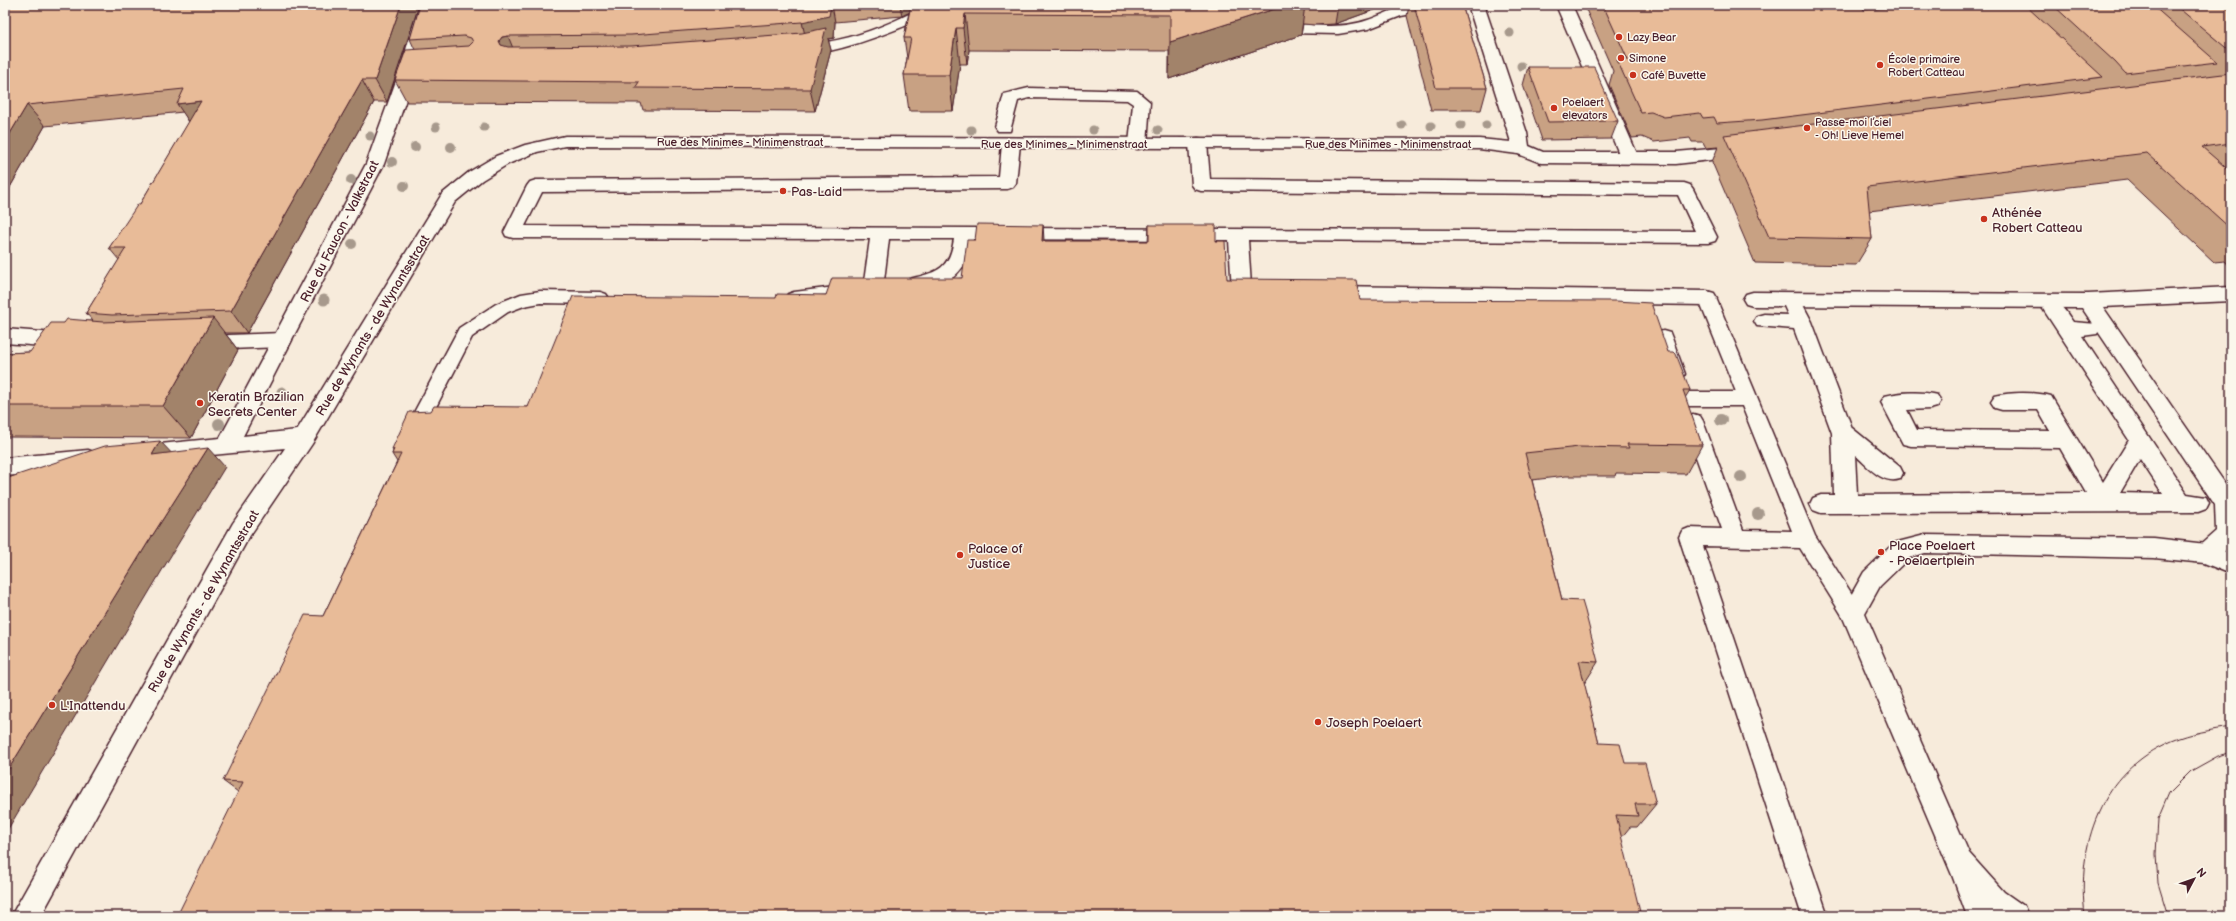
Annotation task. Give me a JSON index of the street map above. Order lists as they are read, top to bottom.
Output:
{
  "streets": {
    "street": ["Rue des Minimes - Minimenstraat", "Rue du Faucon - Valkstraat", "Rue de Wynants - de Wynantsstraat"]
  },
  "crossings": [
    ["Rue des Minimes - Minimenstraat", "Rue de Wynants - de Wynantsstraat"]
  ],
  "places": [
    "Lazy Bear",
    "Simone",
    "École primaire Robert Catteau",
    "Café Buvette",
    "Poelaert elevators",
    "Passe-moi l’ciel - Oh! Lieve Hemel",
    "Pas-Laid",
    "Athénée Robert Catteau",
    "Keratin Brazilian Secrets Center",
    "Place Poelaert - Poelaertplein",
    "Palace of Justice",
    "L'Inattendu",
    "Joseph Poelaert"
  ],
  "north": "top right"
}
